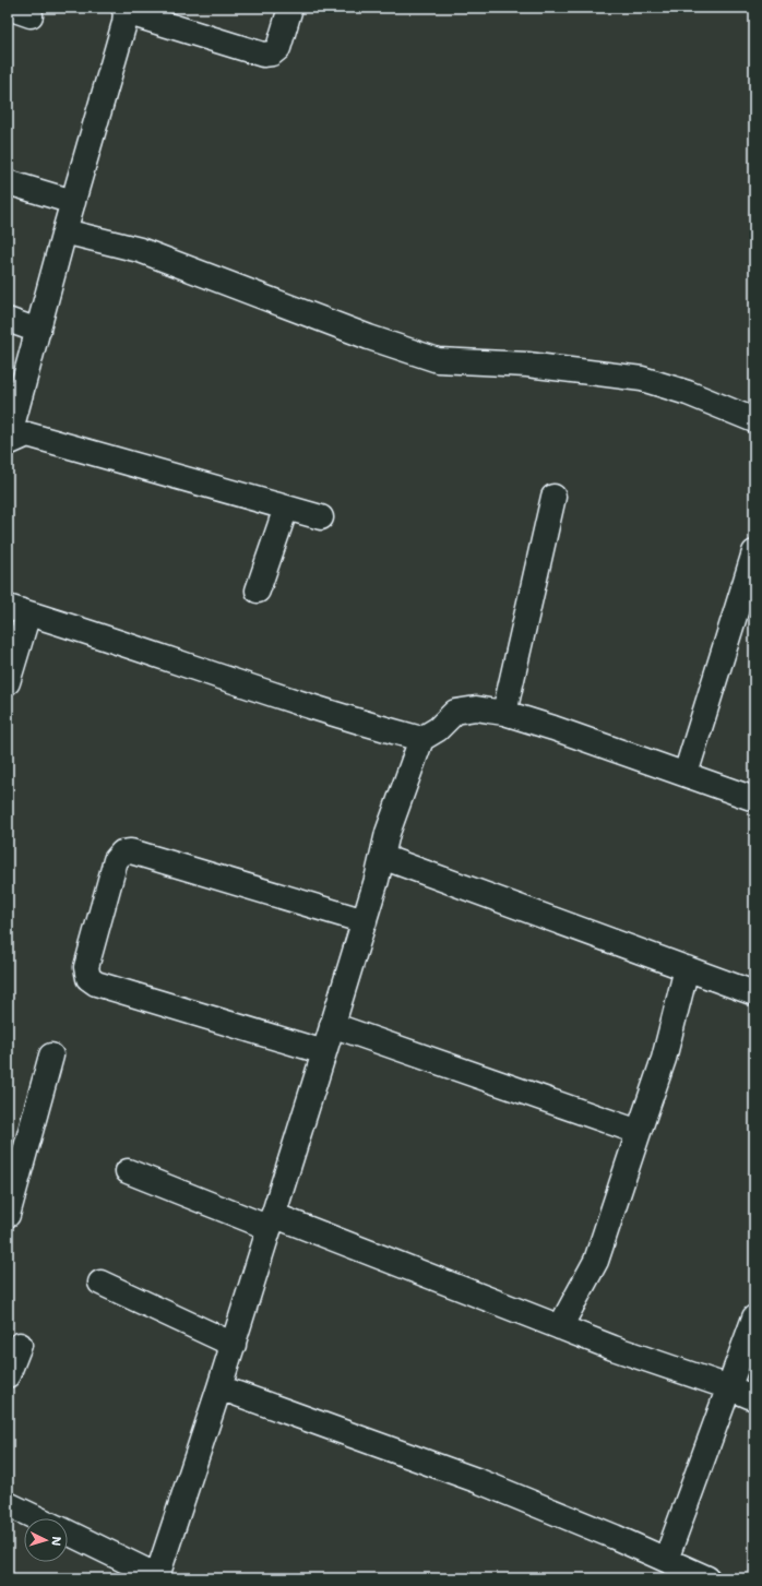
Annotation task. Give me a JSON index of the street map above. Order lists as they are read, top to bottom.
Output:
{
  "north": "right"
}
